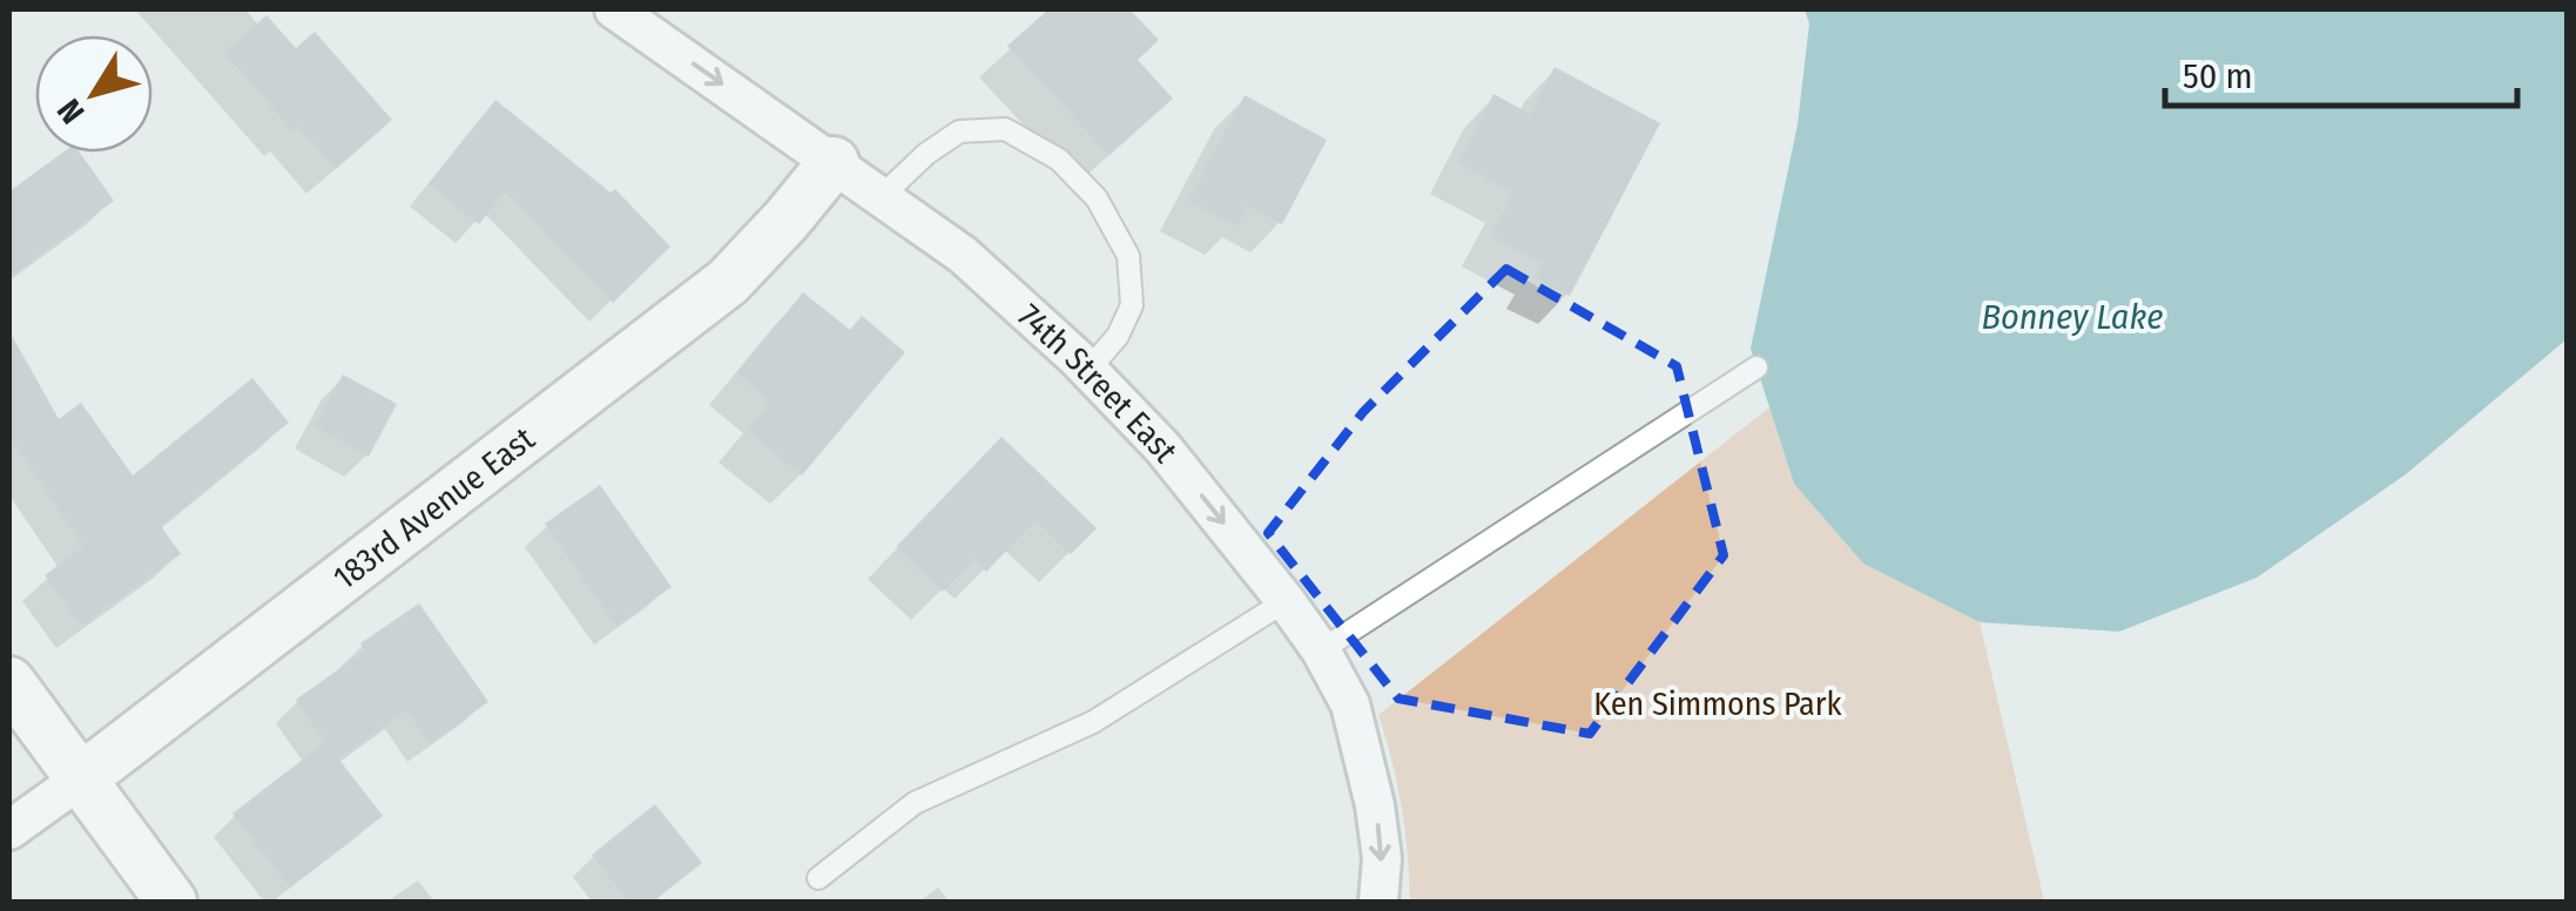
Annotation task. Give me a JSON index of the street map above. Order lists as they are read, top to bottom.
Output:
{
  "streets": {
    "street": ["74th Street East", "183rd Avenue East"]
  },
  "crossings": [
    ["74th Street East", "183rd Avenue East"]
  ],
  "one_way": ["74th Street East"],
  "water": ["Bonney Lake"],
  "parks": ["Ken Simmons Park"],
  "scale_bar": "50 m",
  "north": "bottom left"
}
